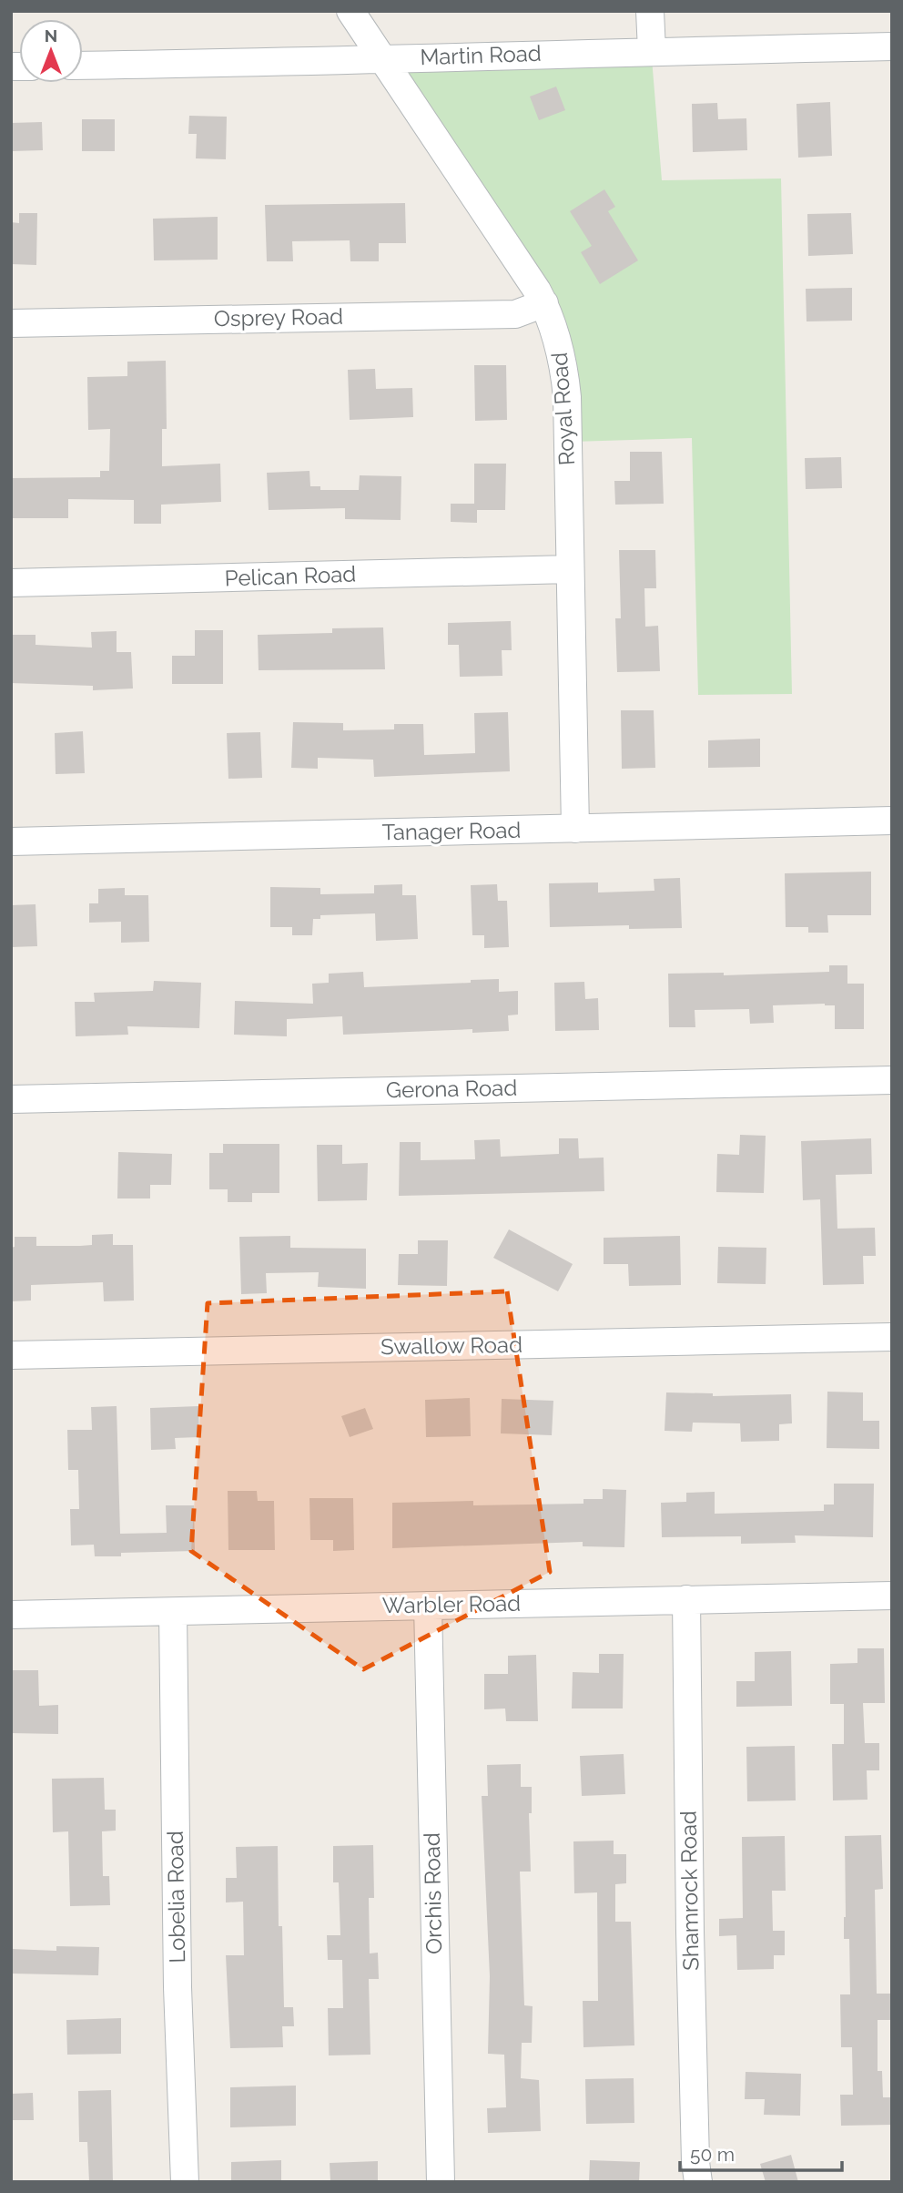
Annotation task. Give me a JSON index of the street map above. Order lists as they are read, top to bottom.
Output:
{
  "streets": {
    "street": [
      "Martin Road",
      "Osprey Road",
      "Royal Road",
      "Pelican Road",
      "Tanager Road",
      "Gerona Road",
      "Swallow Road",
      "Warbler Road",
      "Shamrock Road",
      "Orchis Road",
      "Lobelia Road"
    ]
  },
  "crossings": [
    ["Martin Road", "Royal Road"],
    ["Osprey Road", "Royal Road"],
    ["Royal Road", "Pelican Road"],
    ["Royal Road", "Tanager Road"],
    ["Warbler Road", "Shamrock Road"],
    ["Warbler Road", "Orchis Road"],
    ["Warbler Road", "Lobelia Road"]
  ],
  "scale_bar": "50 m",
  "north": "top"
}
